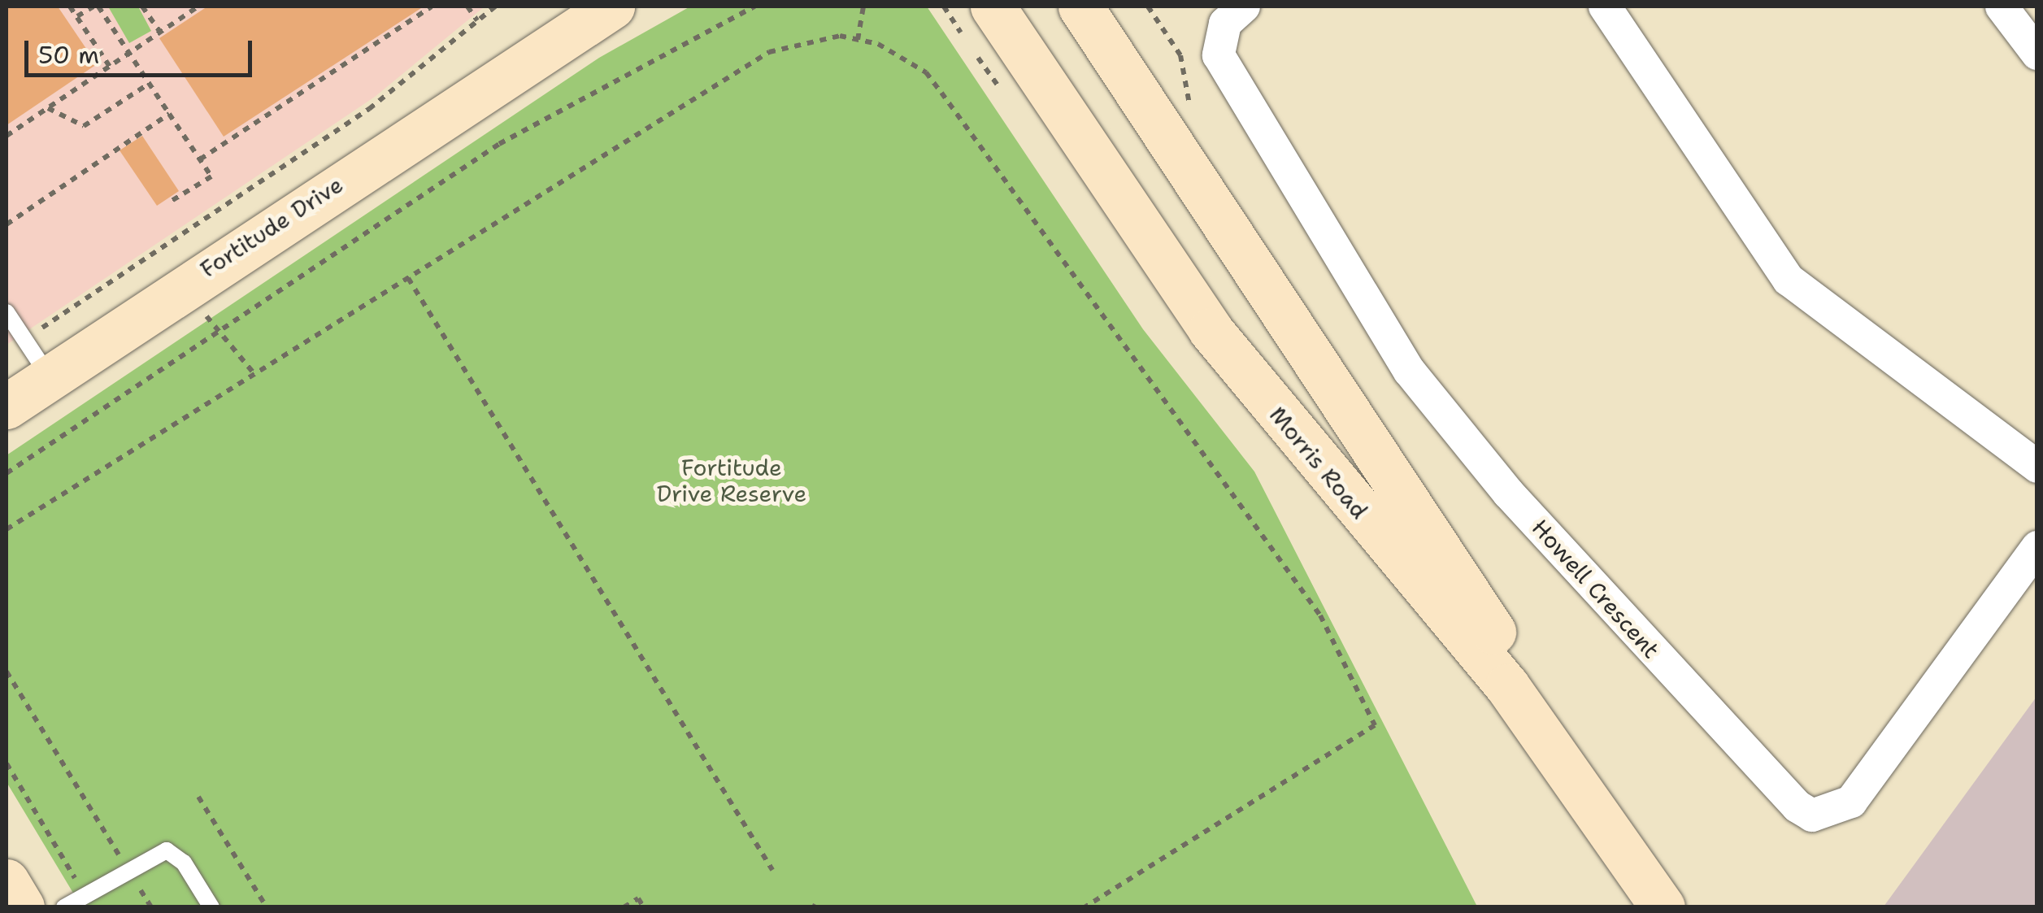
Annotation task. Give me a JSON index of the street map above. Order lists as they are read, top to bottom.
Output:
{
  "streets": {
    "street": ["Fortitude Drive", "Morris Road", "Howell Crescent"]
  },
  "parks": ["Fortitude Drive Reserve"],
  "scale_bar": "50 m"
}
